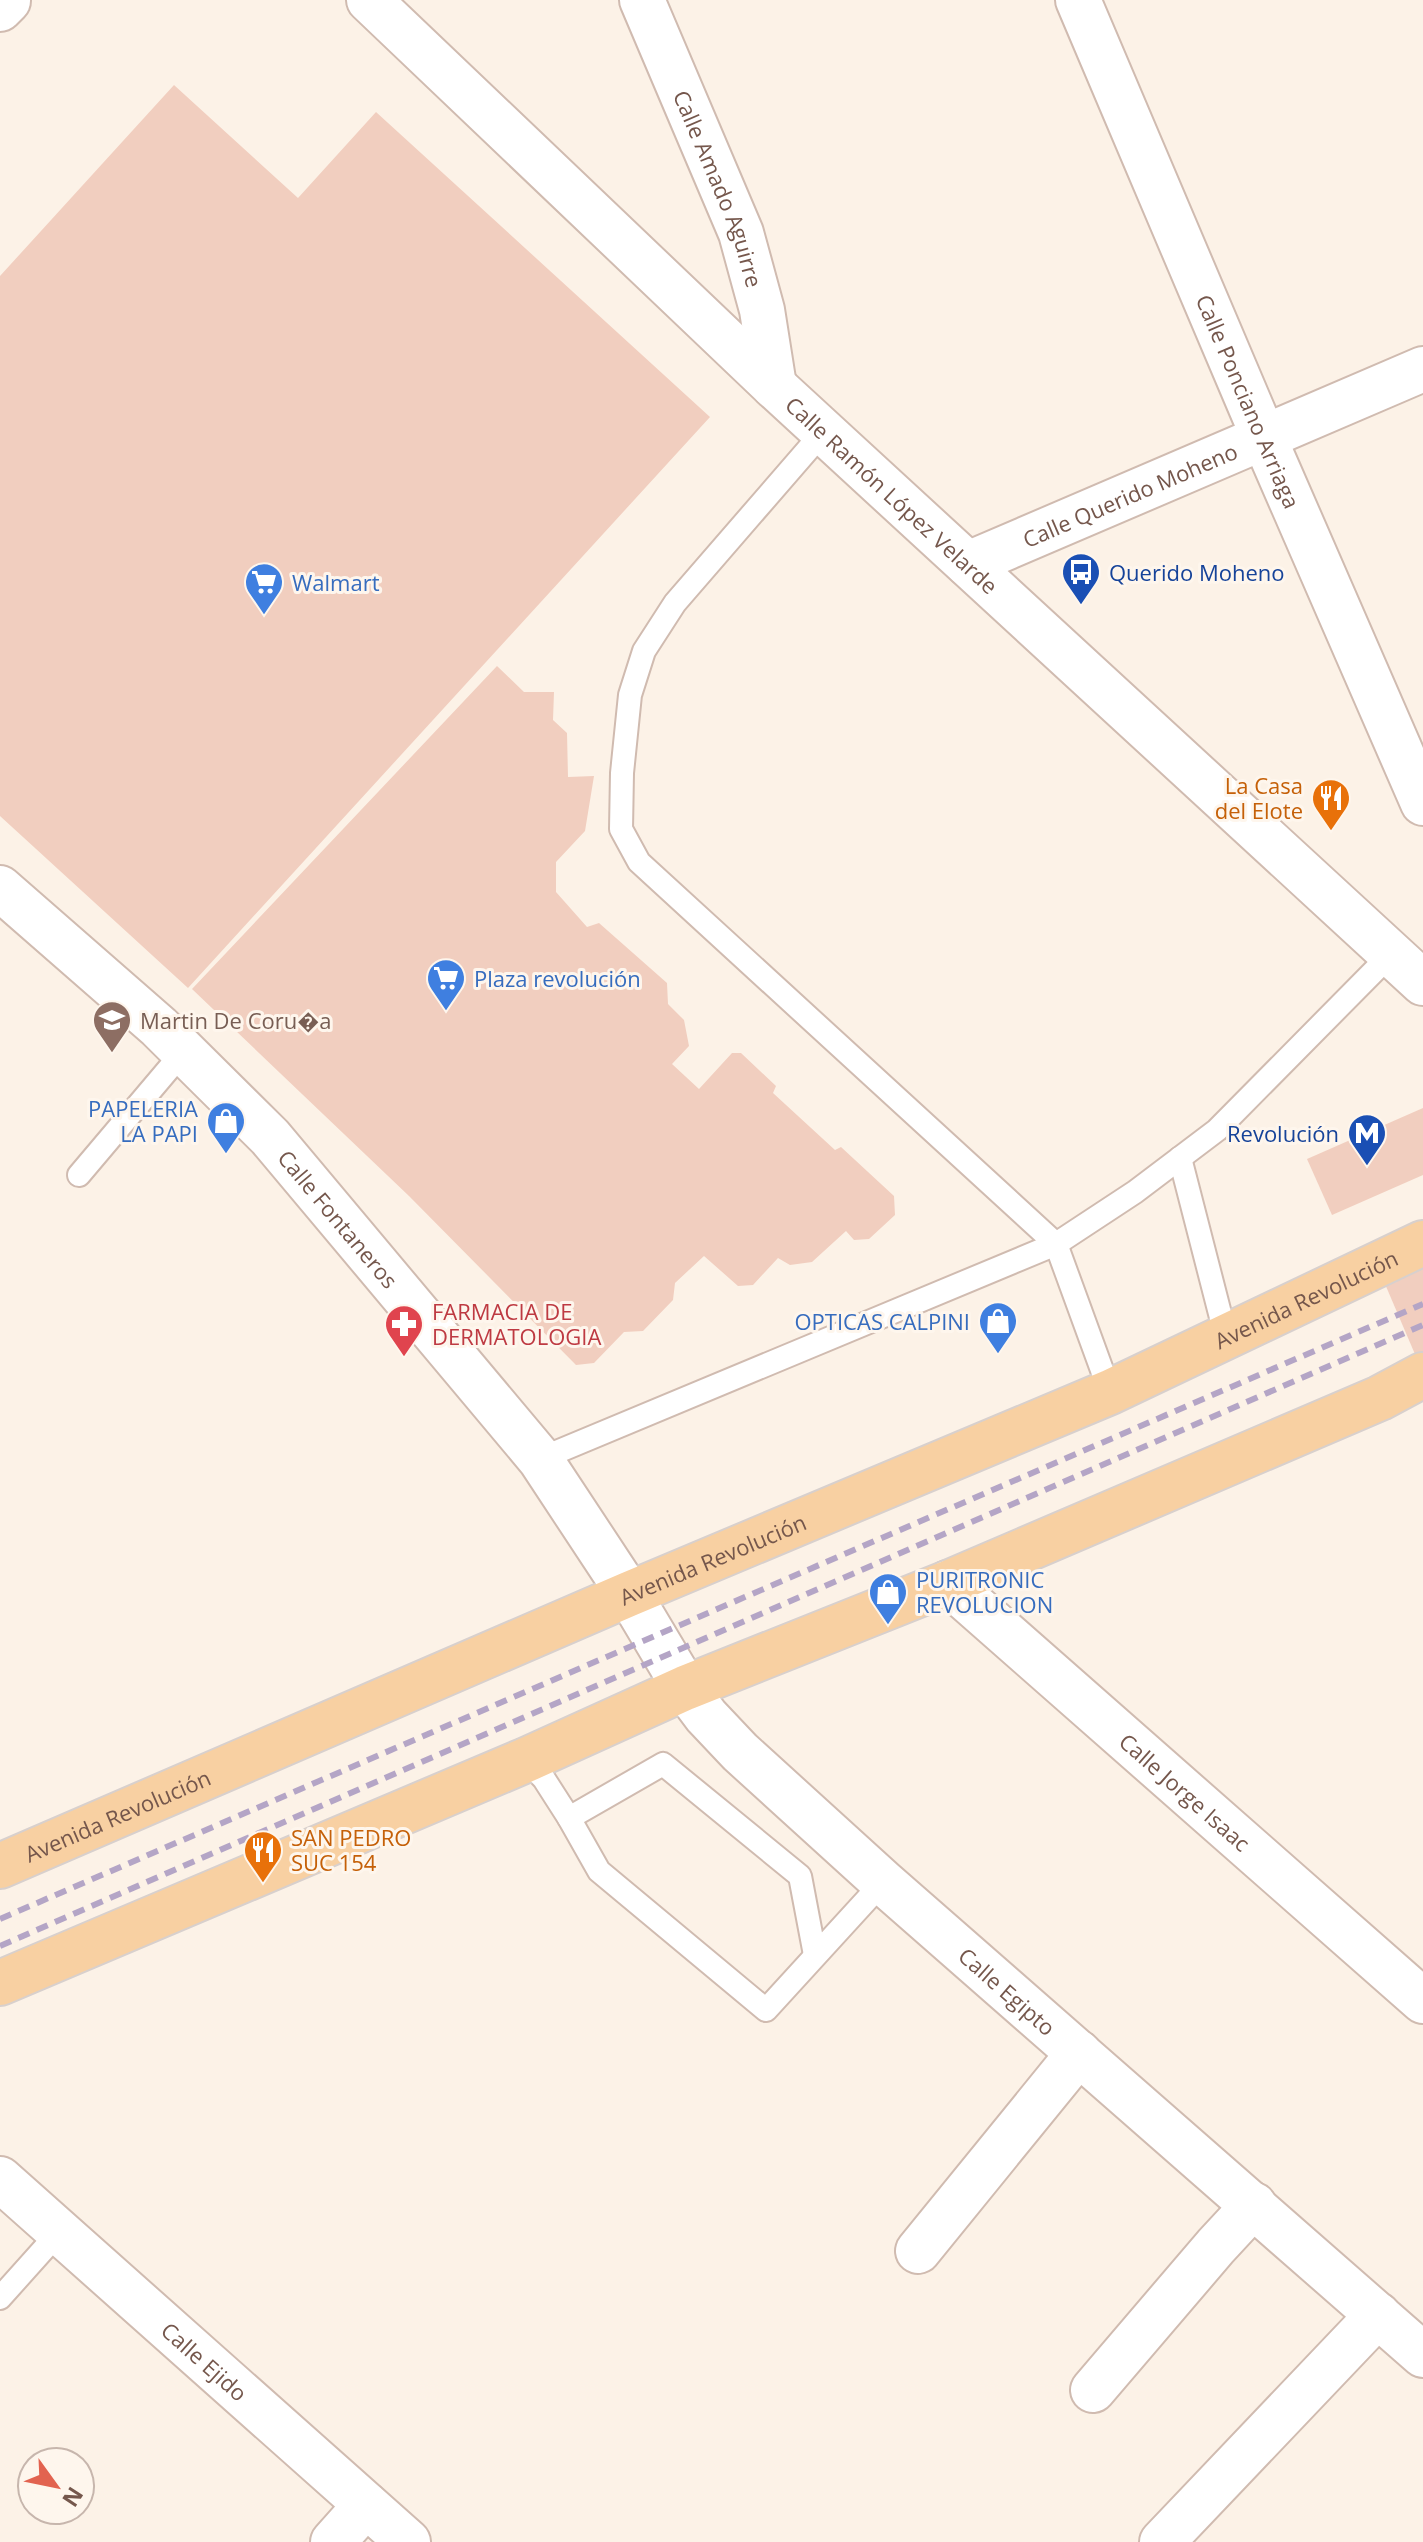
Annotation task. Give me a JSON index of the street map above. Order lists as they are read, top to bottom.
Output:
{
  "streets": {
    "main road": ["Avenida Revolución"],
    "street": [
      "Calle Amado Aguirre",
      "Calle Ponciano Arriaga",
      "Calle Ramón López Velarde",
      "Calle Querido Moheno",
      "Calle Fontaneros",
      "Calle Jorge Isaac",
      "Calle Egipto",
      "Calle Ejido"
    ]
  },
  "crossings": [
    ["Calle Amado Aguirre", "Calle Ramón López Velarde"],
    ["Calle Ponciano Arriaga", "Calle Querido Moheno"],
    ["Calle Ramón López Velarde", "Calle Querido Moheno"],
    ["Calle Fontaneros", "Avenida Revolución"],
    ["Calle Fontaneros", "Calle Egipto"],
    ["Avenida Revolución", "Calle Egipto"]
  ],
  "places": {
    "bus stop": ["Querido Moheno"],
    "supermarket": ["Walmart", "Plaza revolución"],
    "restaurant": ["La Casa del Elote", "SAN PEDRO SUC 154"],
    "school or university": ["Martin De Coru�a"],
    "shop": ["PAPELERIA LA PAPI", "OPTICAS CALPINI", "PURITRONIC REVOLUCION"],
    "metro station": ["Revolución"],
    "pharmacy": ["FARMACIA DE DERMATOLOGIA"]
  },
  "north": "bottom right"
}
